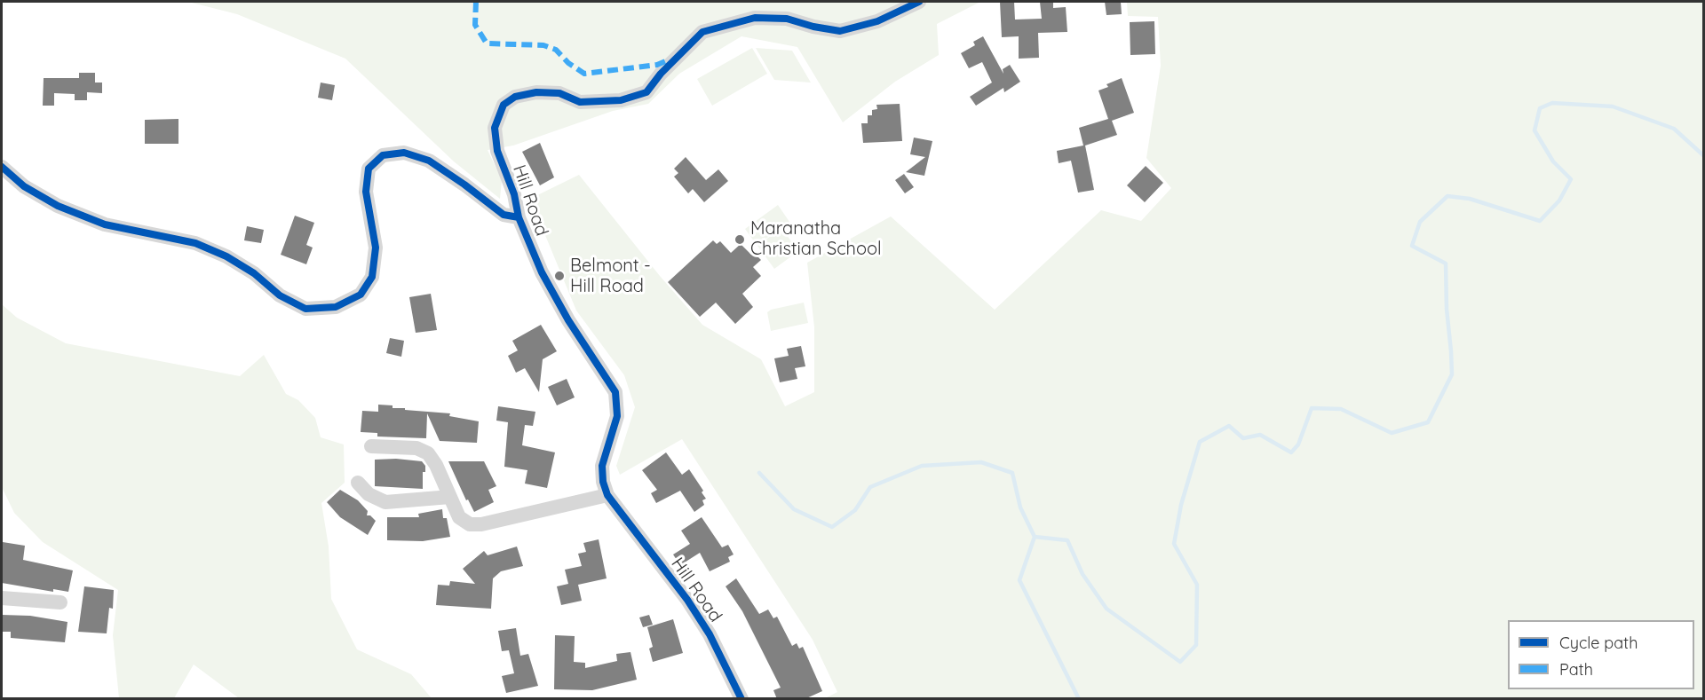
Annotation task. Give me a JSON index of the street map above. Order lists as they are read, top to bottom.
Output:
{
  "streets": {
    "street": ["Hill Road"]
  },
  "places": ["Maranatha Christian School", "Belmont - Hill Road"],
  "legend": ["Cycle path", "Path"]
}
